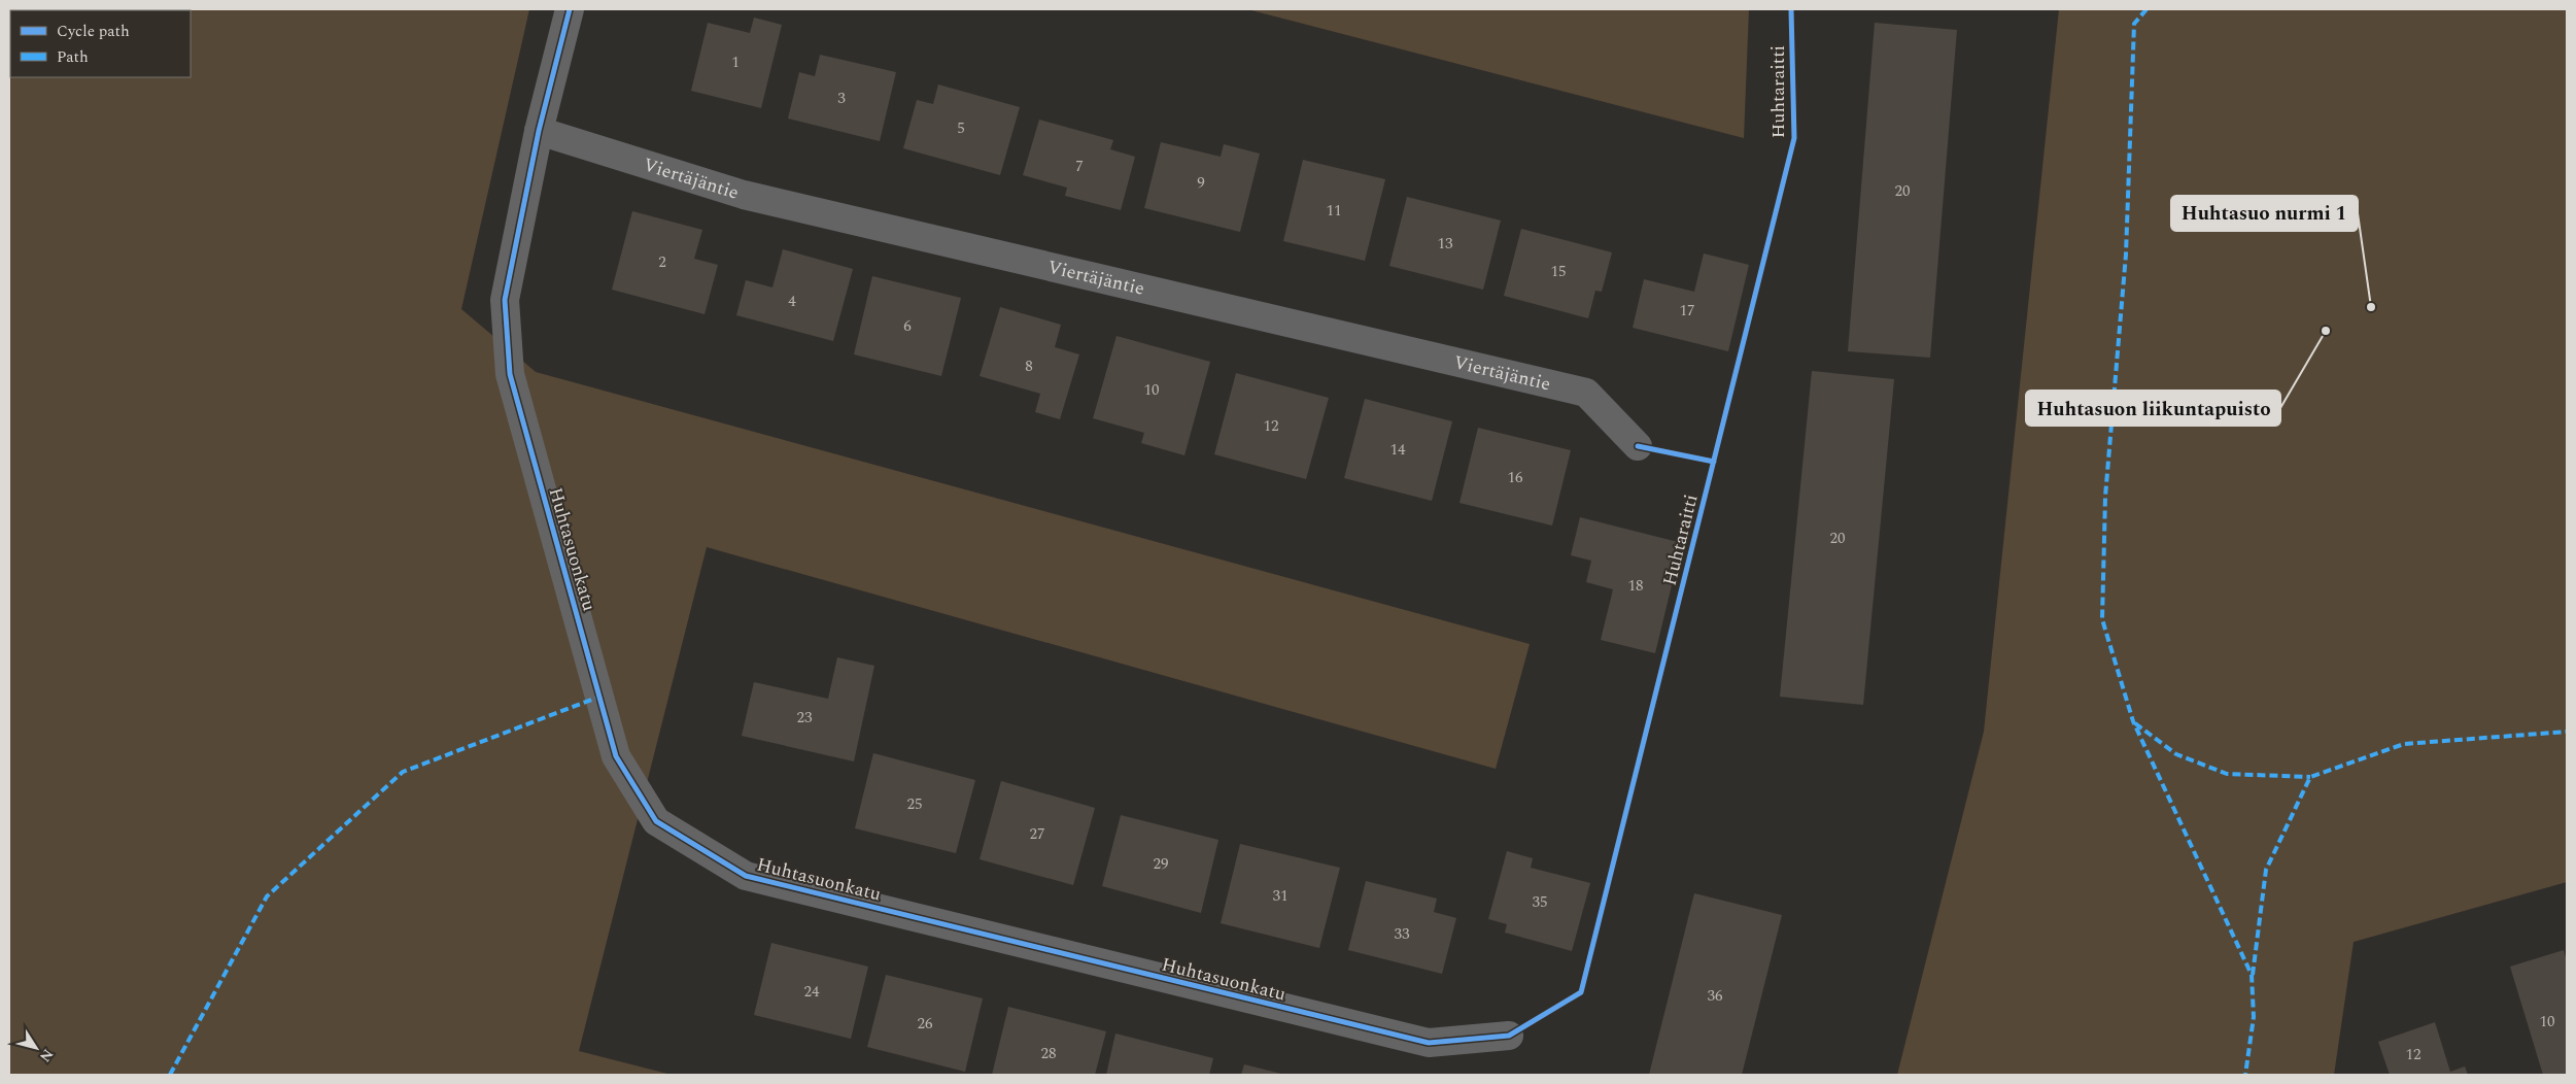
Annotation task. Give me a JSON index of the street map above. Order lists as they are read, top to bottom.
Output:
{
  "streets": {
    "street": ["Viertäjäntie", "Huhtasuonkatu"],
    "cycle path": ["Huhtaraitti"]
  },
  "crossings": [
    ["Viertäjäntie", "Huhtasuonkatu"]
  ],
  "places": ["Huhtasuo nurmi 1", "Huhtasuon liikuntapuisto"],
  "house_numbers": [
    "1",
    "3",
    "5",
    "7",
    "9",
    "20",
    "11",
    "13",
    "2",
    "15",
    "4",
    "17",
    "6",
    "8",
    "10",
    "12",
    "14",
    "16",
    "20",
    "18",
    "23",
    "25",
    "27",
    "29",
    "31",
    "35",
    "33",
    "24",
    "36",
    "10",
    "26",
    "28",
    "12"
  ],
  "legend": ["Cycle path", "Path"],
  "north": "bottom right"
}
